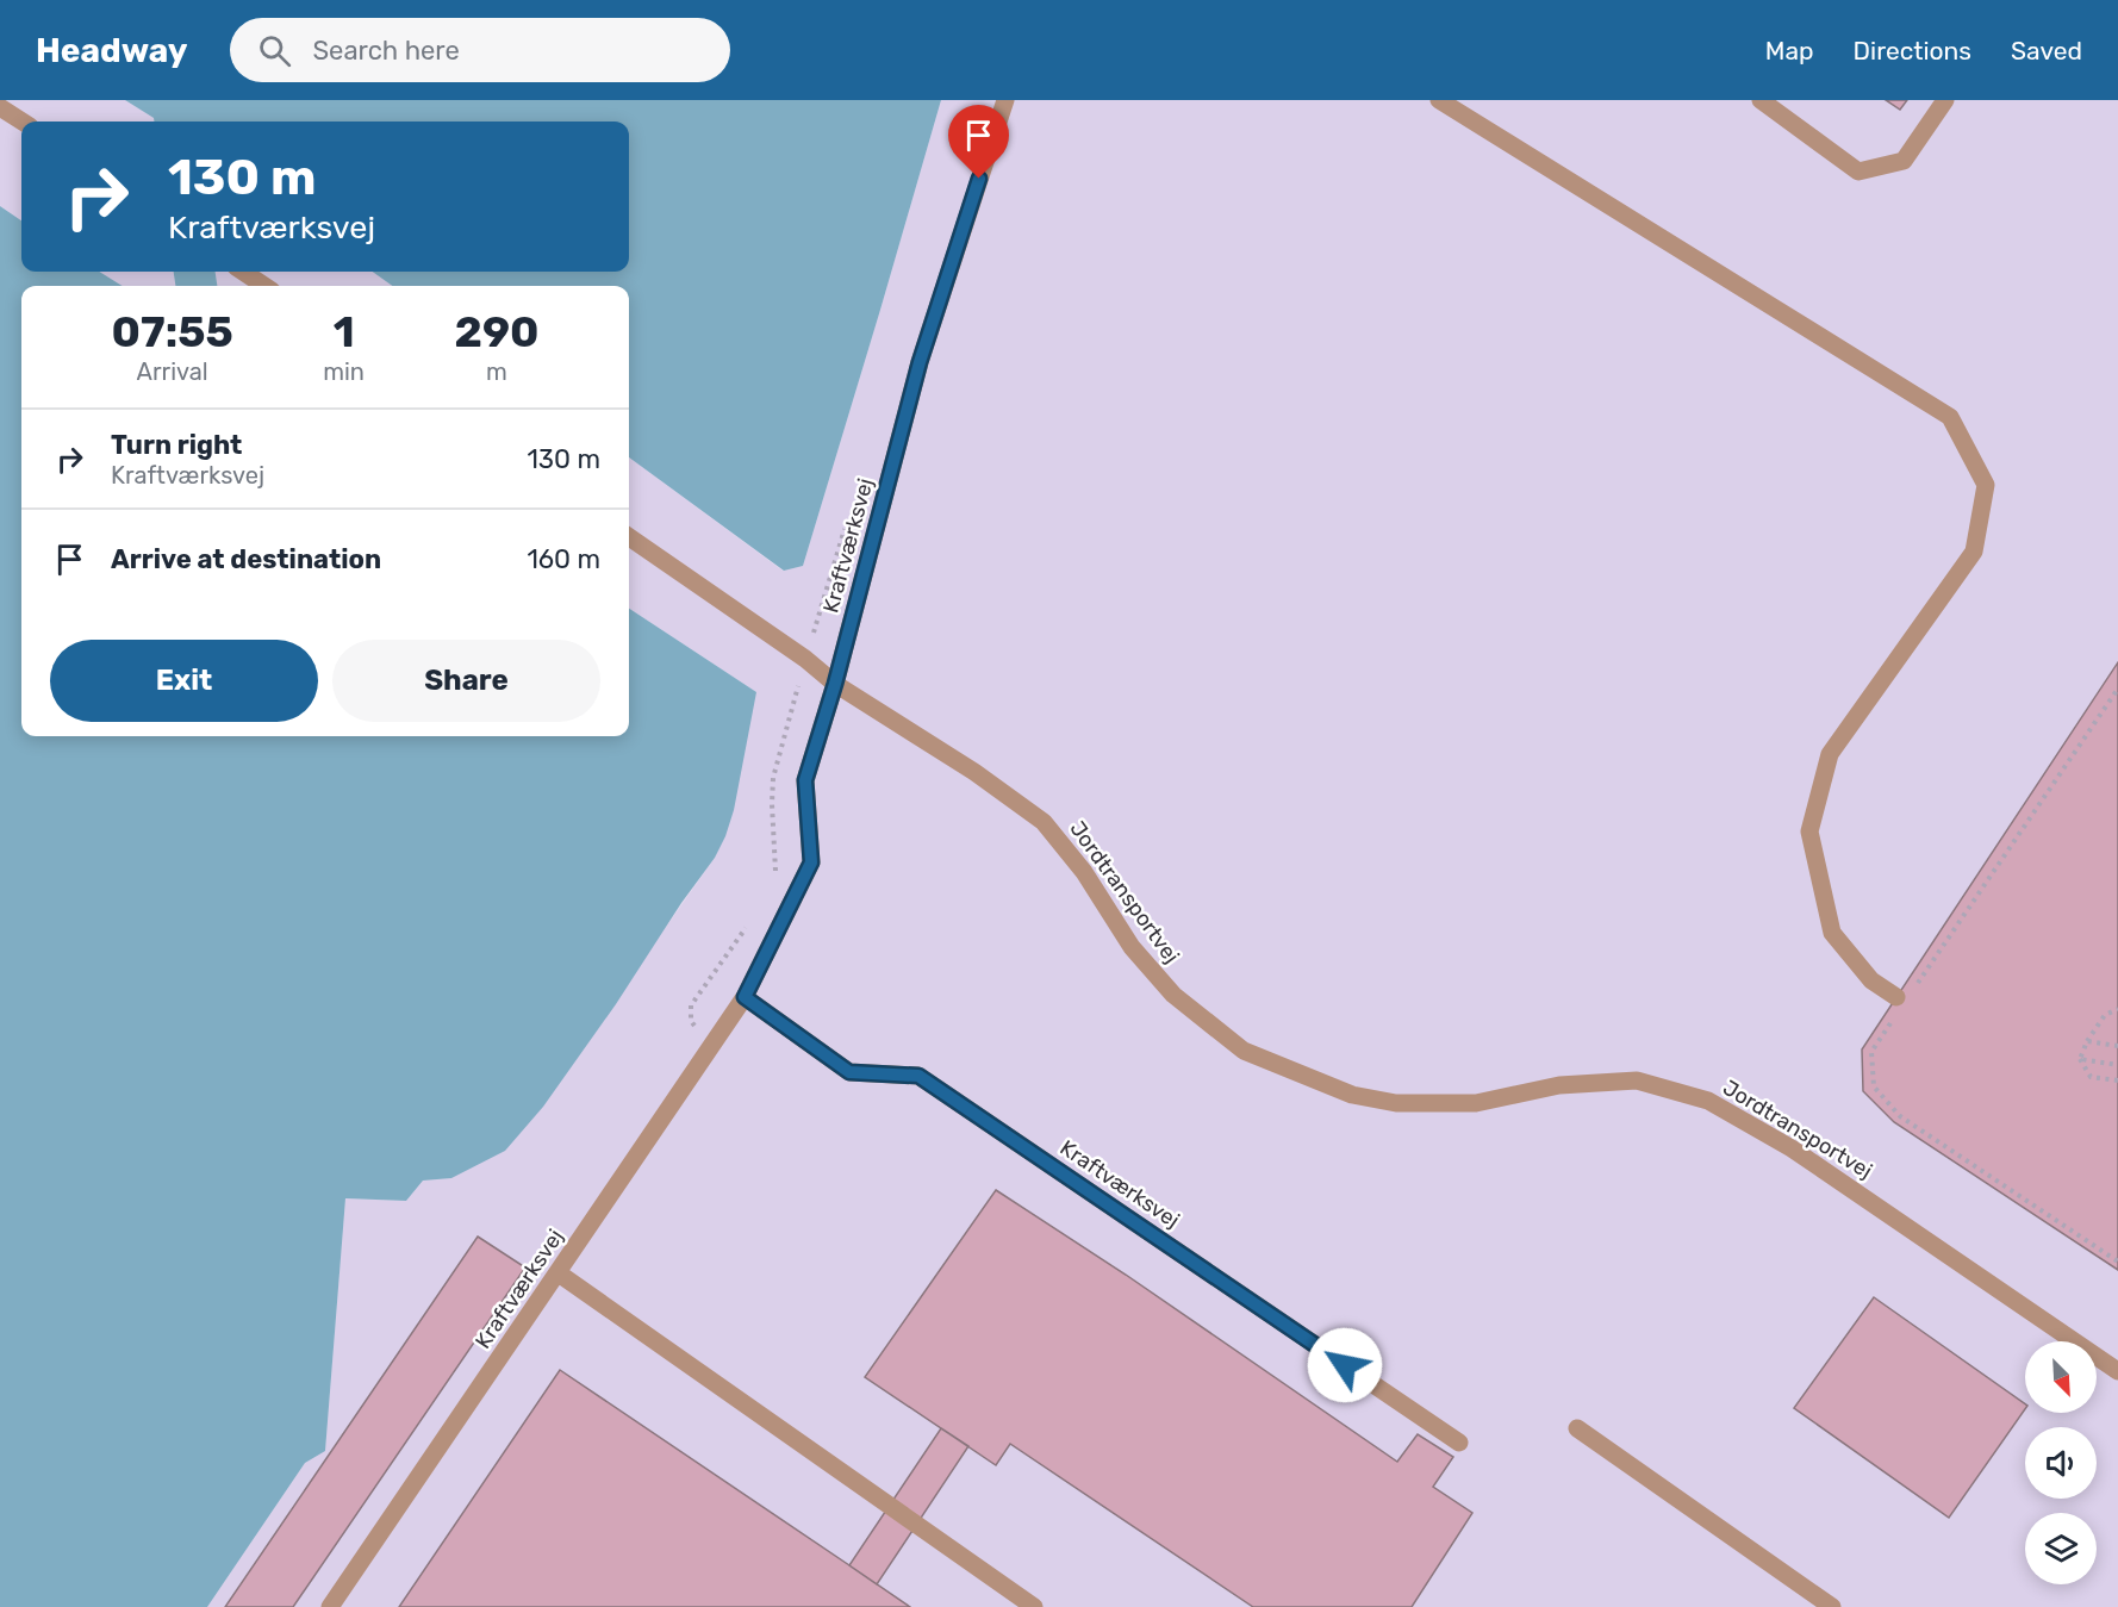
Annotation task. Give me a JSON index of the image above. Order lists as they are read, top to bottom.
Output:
{
  "streets": {
    "street": ["Kraftværksvej", "Jordtransportvej"]
  },
  "crossings": [
    ["Kraftværksvej", "Jordtransportvej"]
  ],
  "north": "bottom right",
  "page": {
    "header": "Headway",
    "search": "Search here",
    "nav": ["Map", "Directions", "Saved"],
    "turn": ["130 m", "Kraftværksvej"],
    "eta": [
      "07:55",
      "Arrival",
      "1",
      "min",
      "290",
      "m"
    ],
    "list": [
      {
        "name": "Turn right",
        "note": "Kraftværksvej",
        "value": "130 m"
      },
      {
        "name": "Arrive at destination",
        "value": "160 m"
      }
    ],
    "buttons": ["Exit", "Share"]
  }
}
